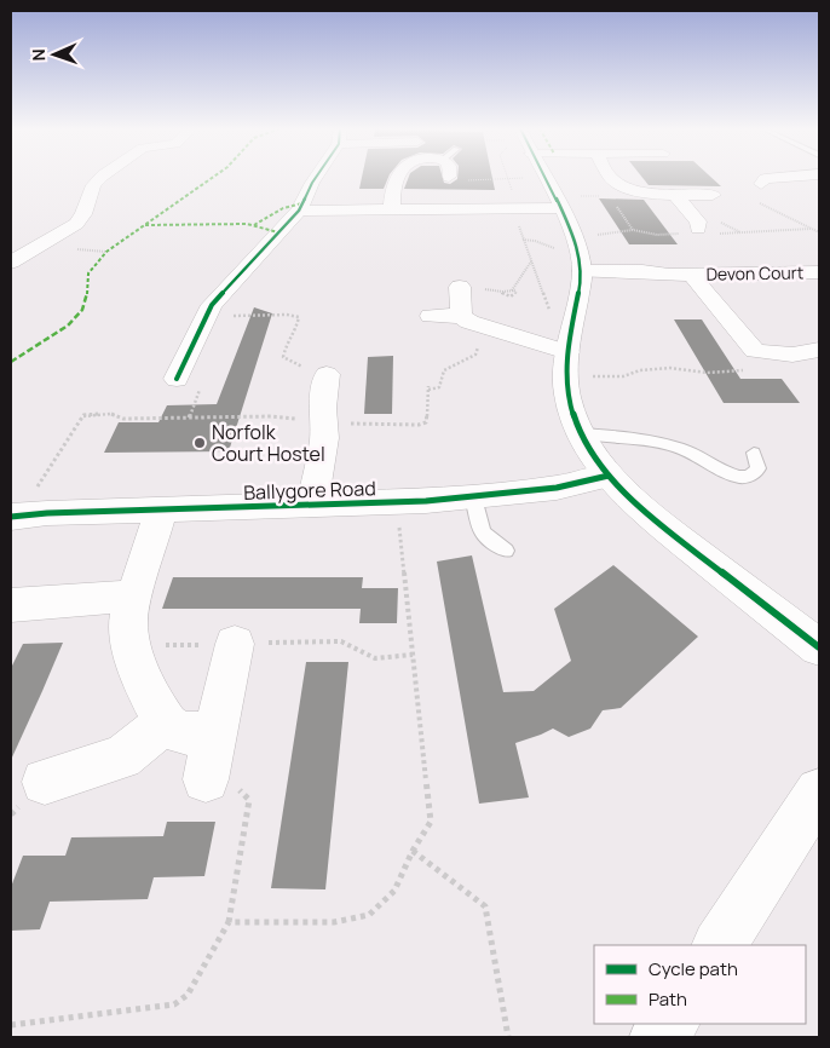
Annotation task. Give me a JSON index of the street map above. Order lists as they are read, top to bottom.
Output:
{
  "streets": {
    "street": ["Devon Court", "Ballygore Road"]
  },
  "places": ["Norfolk Court Hostel"],
  "legend": ["Cycle path", "Path"],
  "north": "left"
}
